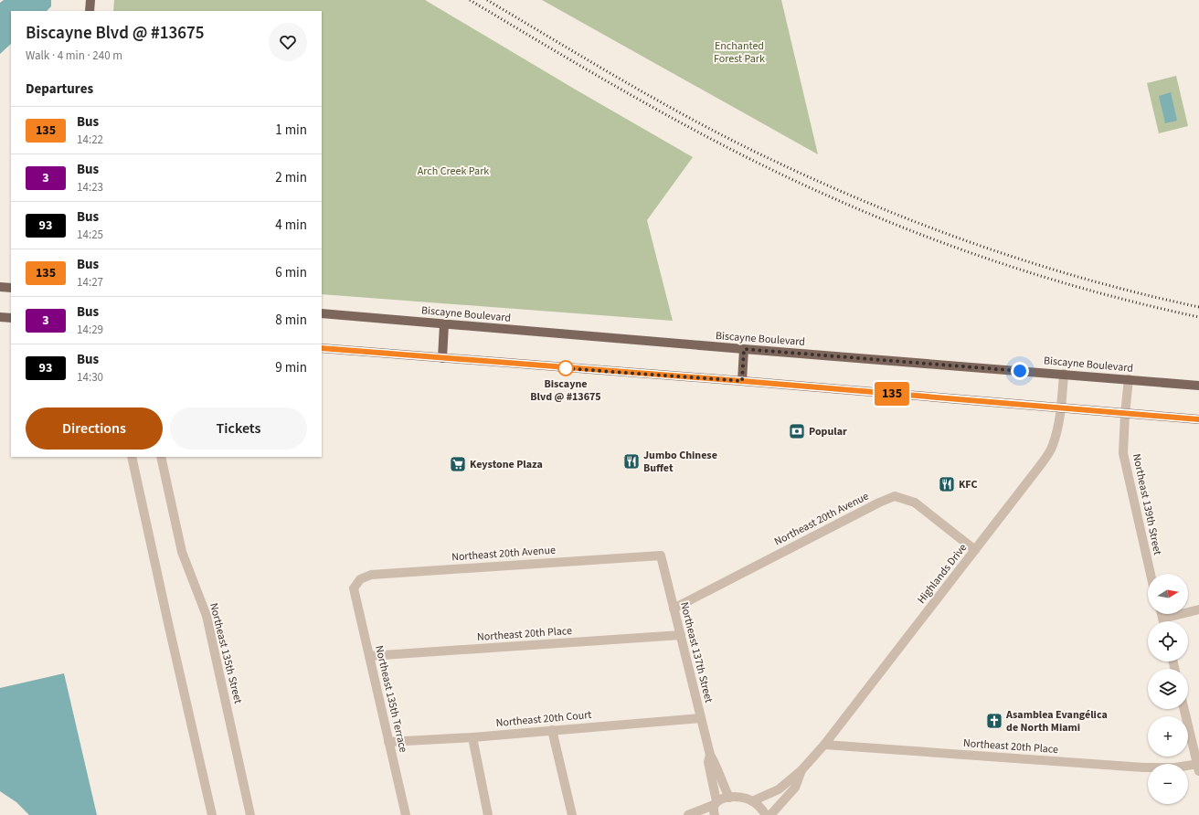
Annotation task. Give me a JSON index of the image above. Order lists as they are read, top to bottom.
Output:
{
  "streets": {
    "main road": ["Biscayne Boulevard"],
    "street": [
      "Northeast 139th Street",
      "Northeast 20th Avenue",
      "Highlands Drive",
      "Northeast 20th Place",
      "Northeast 137th Street",
      "Northeast 135th Street",
      "Northeast 135th Terrace",
      "Northeast 20th Court"
    ]
  },
  "crossings": [
    ["Biscayne Boulevard", "Northeast 139th Street"],
    ["Biscayne Boulevard", "Highlands Drive"],
    ["Northeast 20th Avenue", "Highlands Drive"],
    ["Northeast 20th Avenue", "Northeast 137th Street"],
    ["Northeast 20th Avenue", "Northeast 135th Terrace"],
    ["Highlands Drive", "Northeast 20th Place"],
    ["Northeast 20th Place", "Northeast 137th Street"],
    ["Northeast 20th Place", "Northeast 135th Terrace"],
    ["Northeast 137th Street", "Northeast 20th Court"],
    ["Northeast 135th Terrace", "Northeast 20th Court"]
  ],
  "parks": ["Enchanted Forest Park", "Arch Creek Park"],
  "places": {
    "other": ["Biscayne Blvd @ #13675"],
    "bank": ["Popular"],
    "restaurant": ["Jumbo Chinese Buffet", "KFC"],
    "supermarket": ["Keystone Plaza"],
    "church": ["Asamblea Evangélica de North Miami"]
  },
  "lines": ["bus line 135"],
  "north": "right",
  "page": {
    "on_map": "135",
    "heading": [
      ["Biscayne Blvd @ #13675", "Walk · 4 min · 240 m"],
      "Departures"
    ],
    "list": [
      {
        "mark": "135",
        "name": "Bus",
        "note": "14:22",
        "value": "1 min"
      },
      {
        "mark": "3",
        "name": "Bus",
        "note": "14:23",
        "value": "2 min"
      },
      {
        "mark": "93",
        "name": "Bus",
        "note": "14:25",
        "value": "4 min"
      },
      {
        "mark": "135",
        "name": "Bus",
        "note": "14:27",
        "value": "6 min"
      },
      {
        "mark": "3",
        "name": "Bus",
        "note": "14:29",
        "value": "8 min"
      },
      {
        "mark": "93",
        "name": "Bus",
        "note": "14:30",
        "value": "9 min"
      }
    ],
    "buttons": ["Directions", "Tickets"],
    "map_buttons": ["+", "−"]
  }
}
